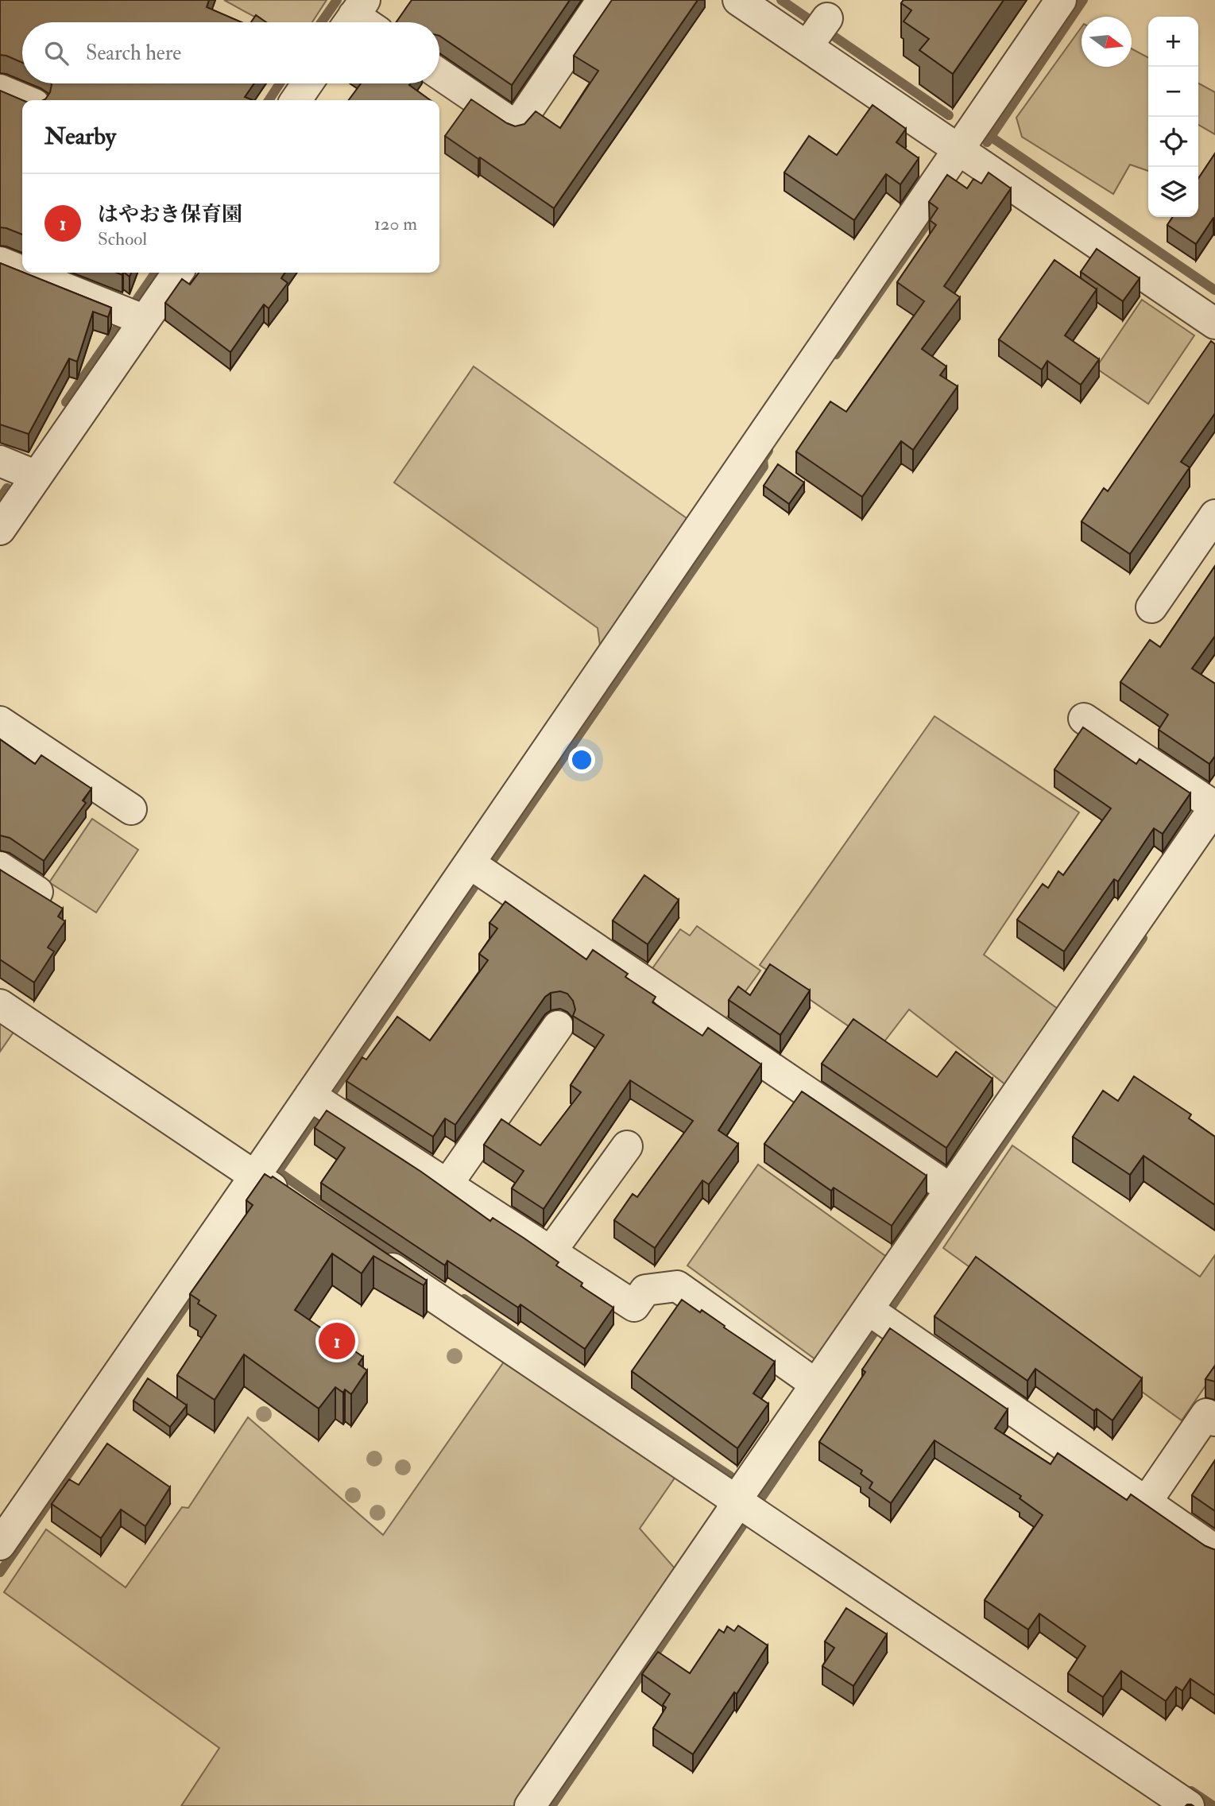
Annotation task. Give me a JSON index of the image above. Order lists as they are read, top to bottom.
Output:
{
  "north": "right",
  "page": {
    "map_buttons": ["+", "−"],
    "search": "Search here",
    "heading": "Nearby",
    "list": [
      {
        "mark": "1",
        "name": "はやおき保育園",
        "note": "School",
        "value": "120 m"
      }
    ],
    "pins": "1"
  }
}
